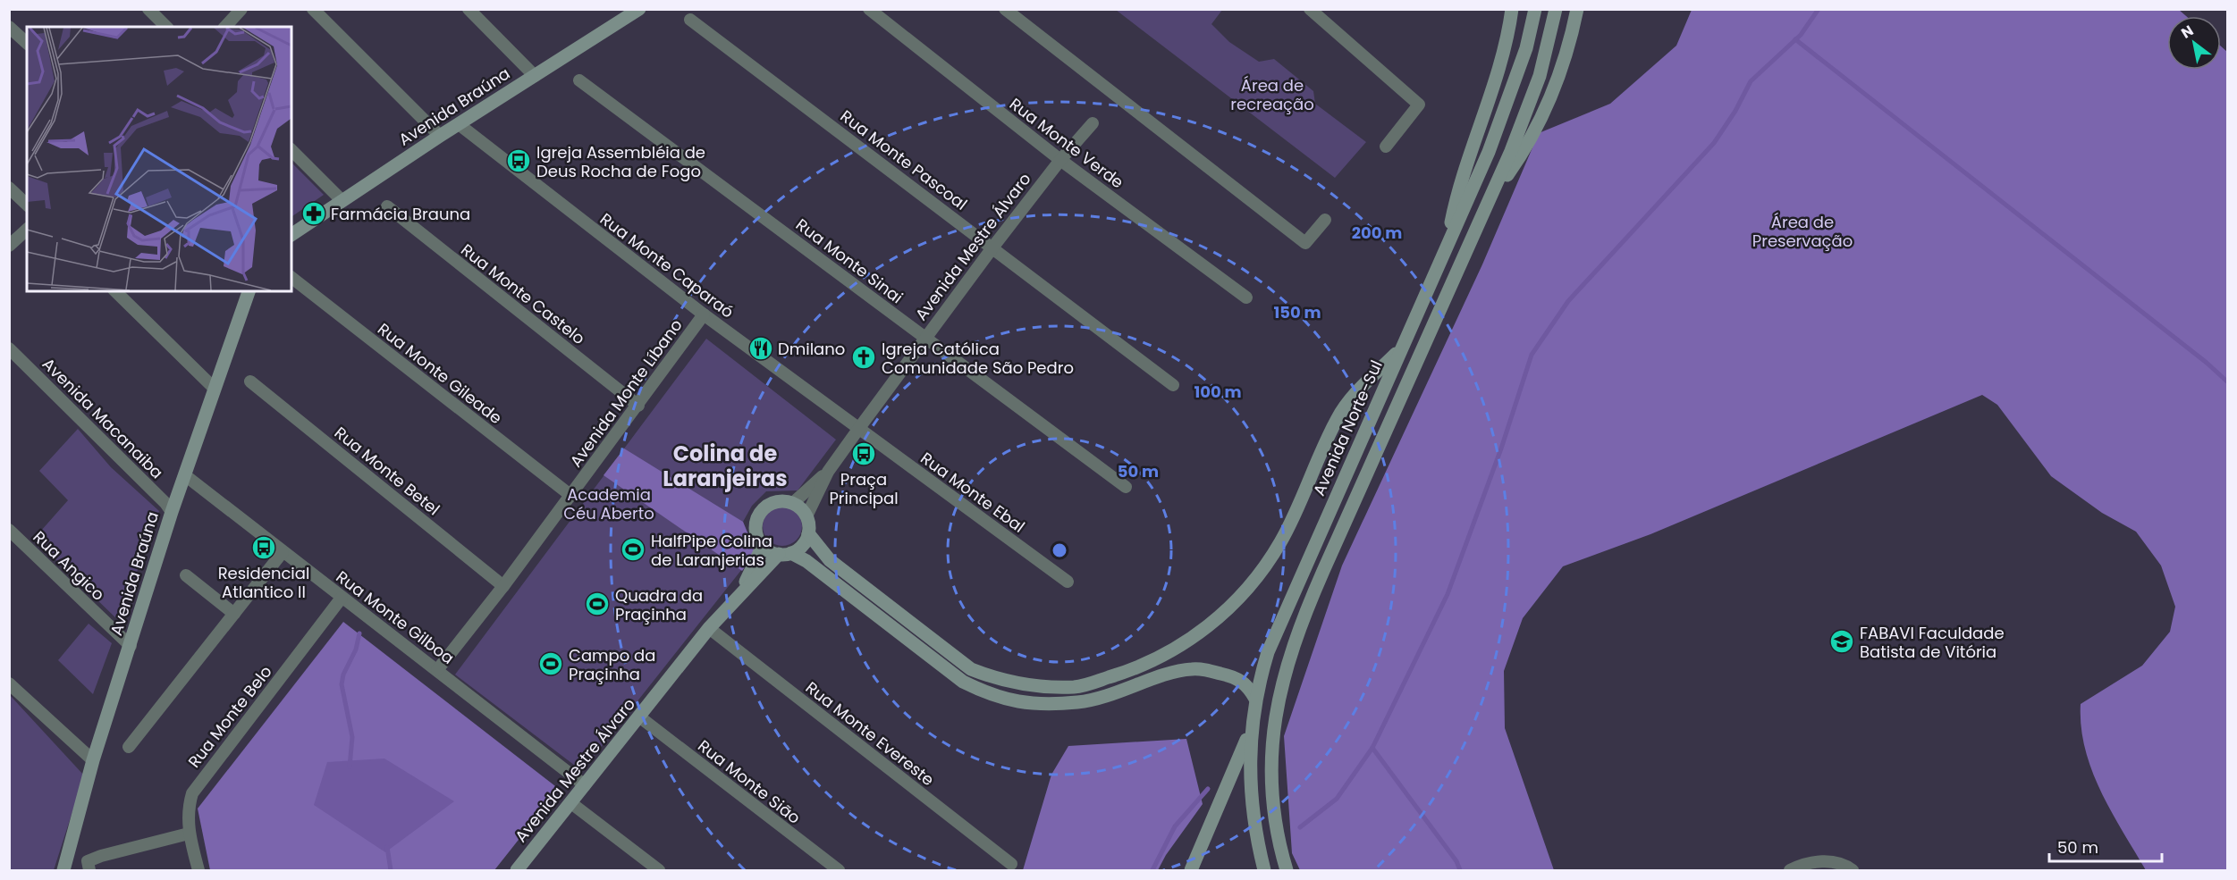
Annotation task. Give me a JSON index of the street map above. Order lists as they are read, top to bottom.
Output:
{
  "streets": {
    "street": [
      "Avenida Braúna",
      "Rua Monte Verde",
      "Rua Monte Pascoal",
      "Avenida Mestre Álvaro",
      "Rua Monte Sinai",
      "Rua Monte Caparaó",
      "Rua Monte Castelo",
      "Rua Monte Gileade",
      "Avenida Monte Líbano",
      "Avenida Macanaiba",
      "Avenida Norte-Sul",
      "Rua Monte Betel",
      "Rua Monte Ebal",
      "Rua Angico",
      "Rua Monte Gilboa",
      "Rua Monte Belo",
      "Rua Monte Evereste",
      "Rua Monte Sião"
    ]
  },
  "crossings": [
    ["Avenida Braúna", "Rua Monte Caparaó"],
    ["Avenida Braúna", "Avenida Macanaiba"],
    ["Avenida Braúna", "Rua Angico"],
    ["Avenida Braúna", "Rua Monte Gilboa"],
    ["Rua Monte Verde", "Avenida Mestre Álvaro"],
    ["Rua Monte Pascoal", "Avenida Mestre Álvaro"],
    ["Avenida Mestre Álvaro", "Rua Monte Sinai"],
    ["Avenida Mestre Álvaro", "Rua Monte Caparaó"],
    ["Avenida Mestre Álvaro", "Rua Monte Ebal"],
    ["Avenida Mestre Álvaro", "Rua Monte Gilboa"],
    ["Avenida Mestre Álvaro", "Rua Monte Evereste"],
    ["Avenida Mestre Álvaro", "Rua Monte Sião"],
    ["Rua Monte Caparaó", "Avenida Monte Líbano"],
    ["Rua Monte Caparaó", "Rua Monte Ebal"],
    ["Rua Monte Castelo", "Avenida Monte Líbano"],
    ["Rua Monte Gileade", "Avenida Monte Líbano"],
    ["Avenida Monte Líbano", "Rua Monte Betel"],
    ["Avenida Monte Líbano", "Rua Monte Gilboa"],
    ["Rua Monte Gilboa", "Rua Monte Belo"]
  ],
  "districts": ["Colina de Laranjeiras"],
  "parks": ["Área de recreação", "Área de Preservação", "Academia Céu Aberto"],
  "places": {
    "bus stop": ["Igreja Assembléia de Deus Rocha de Fogo", "Praça Principal", "Residencial Atlantico II"],
    "pharmacy": ["Farmácia Brauna"],
    "restaurant": ["Dmilano"],
    "church": ["Igreja Católica Comunidade São Pedro"],
    "sports": ["HalfPipe Colina de Laranjerias", "Quadra da Praçinha", "Campo da Praçinha"],
    "school or university": ["FABAVI Faculdade Batista de Vitória"]
  },
  "scale_bar": "50 m",
  "north": "top left",
  "rings": [
    "200 m",
    "150 m",
    "100 m",
    "50 m"
  ]
}
